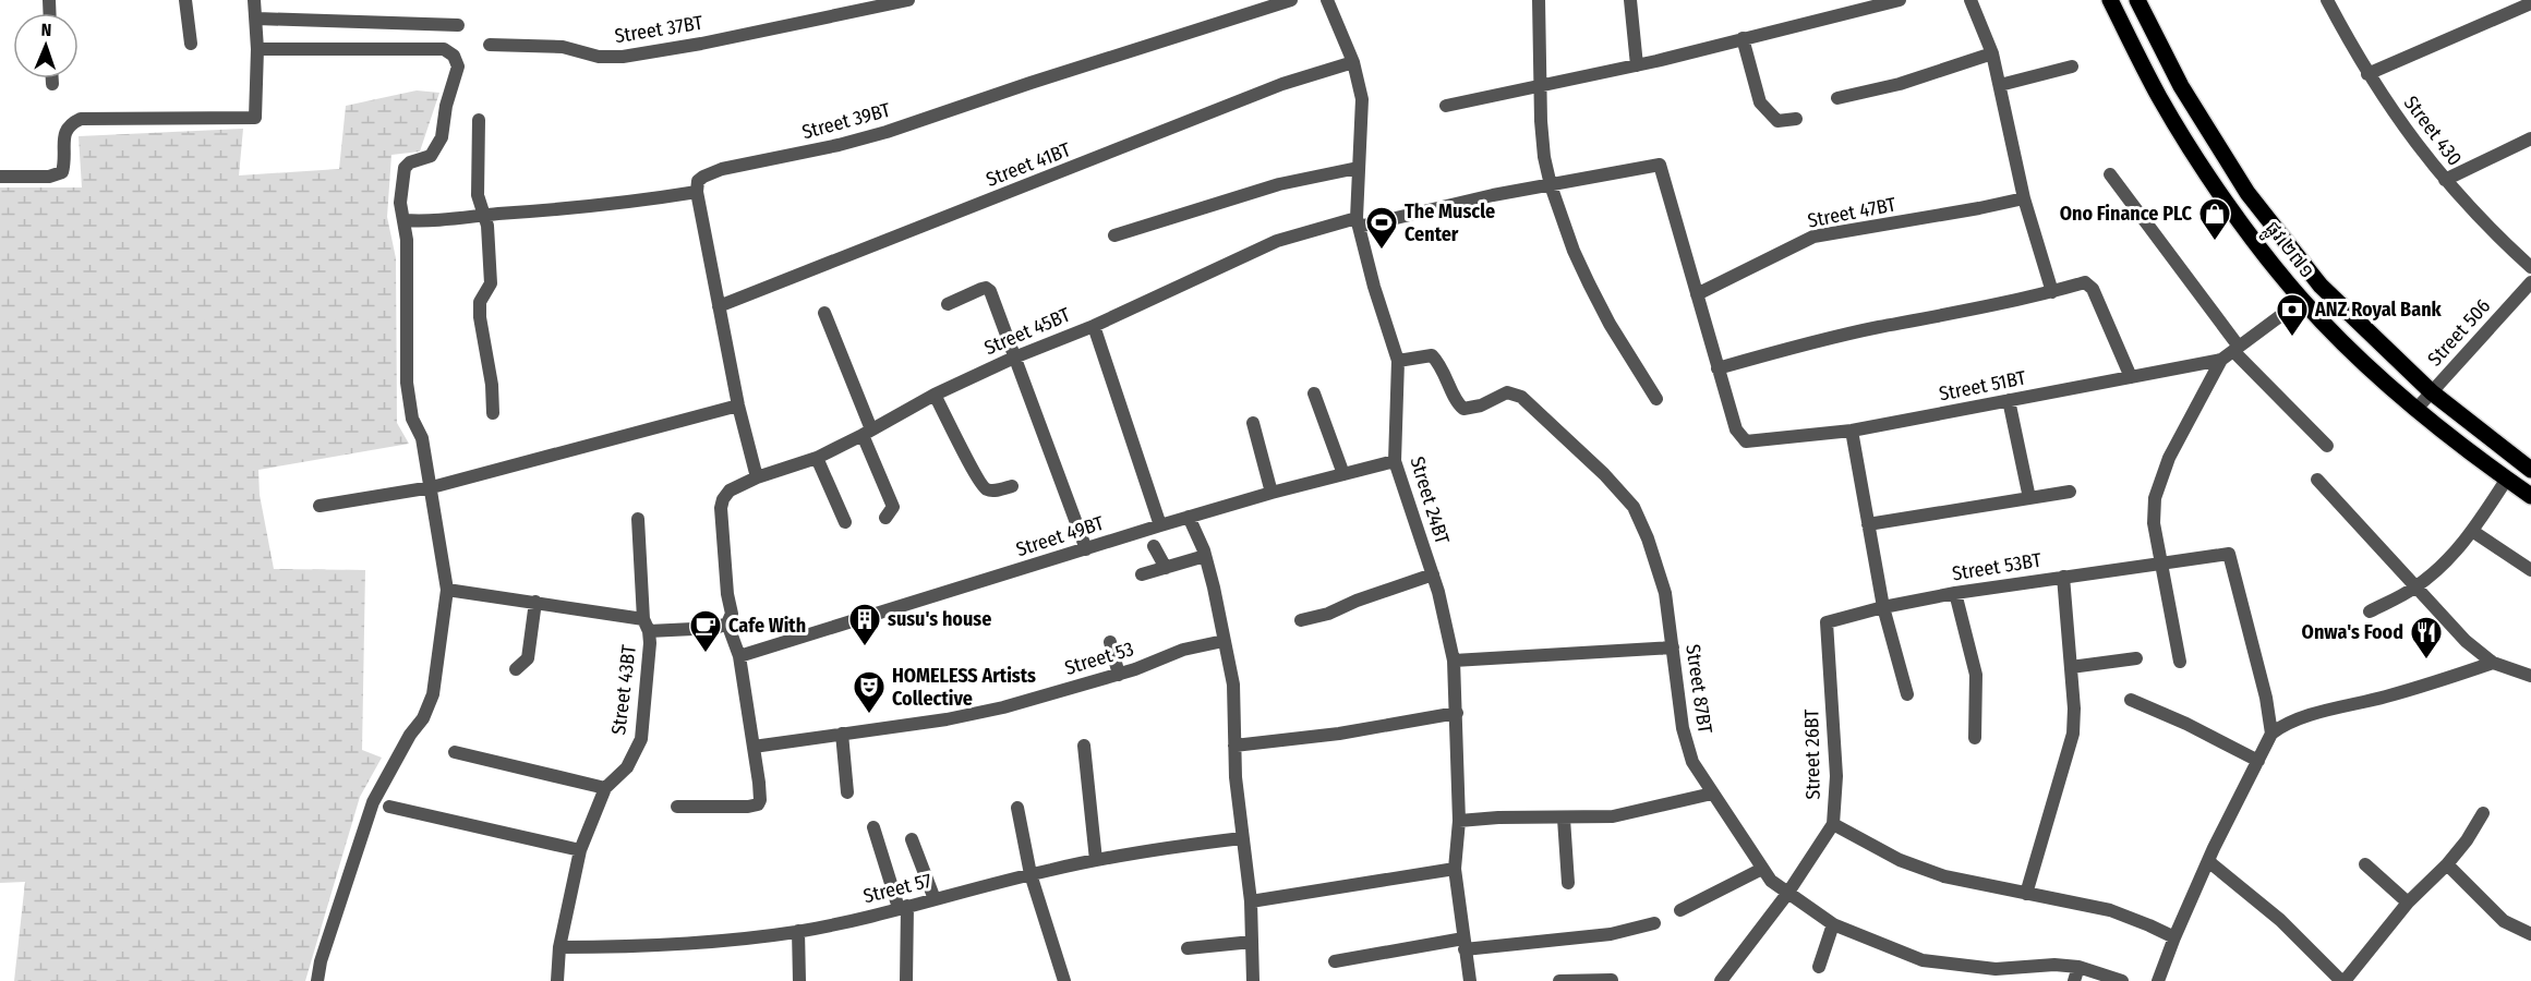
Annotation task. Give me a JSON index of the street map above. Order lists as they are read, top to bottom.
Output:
{
  "streets": {
    "main road": ["ផ្លូវ ២៧១"],
    "street": [
      "Street 37BT",
      "Street 39BT",
      "Street 430",
      "Street 41BT",
      "Street 47BT",
      "Street 45BT",
      "Street 506",
      "Street 51BT",
      "Street 24BT",
      "Street 49BT",
      "Street 53BT",
      "Street 53",
      "Street 87BT",
      "Street 43BT",
      "Street 26BT",
      "Street 57"
    ]
  },
  "crossings": [
    ["Street 41BT", "Street 24BT"],
    ["Street 47BT", "Street 45BT"],
    ["ផ្លូវ ២៧១", "Street 506"],
    ["Street 45BT", "Street 24BT"],
    ["Street 45BT", "Street 43BT"],
    ["Street 24BT", "Street 49BT"],
    ["Street 24BT", "Street 87BT"],
    ["Street 53BT", "Street 26BT"],
    ["Street 87BT", "Street 26BT"],
    ["Street 43BT", "Street 57"]
  ],
  "places": {
    "shop": ["Ono Finance PLC"],
    "sports": ["The Muscle Center"],
    "bank": ["ANZ Royal Bank"],
    "building": ["susu's house"],
    "cafe": ["Cafe With"],
    "restaurant": ["Onwa's Food"],
    "theatre": ["HOMELESS Artists Collective"]
  },
  "north": "top"
}
